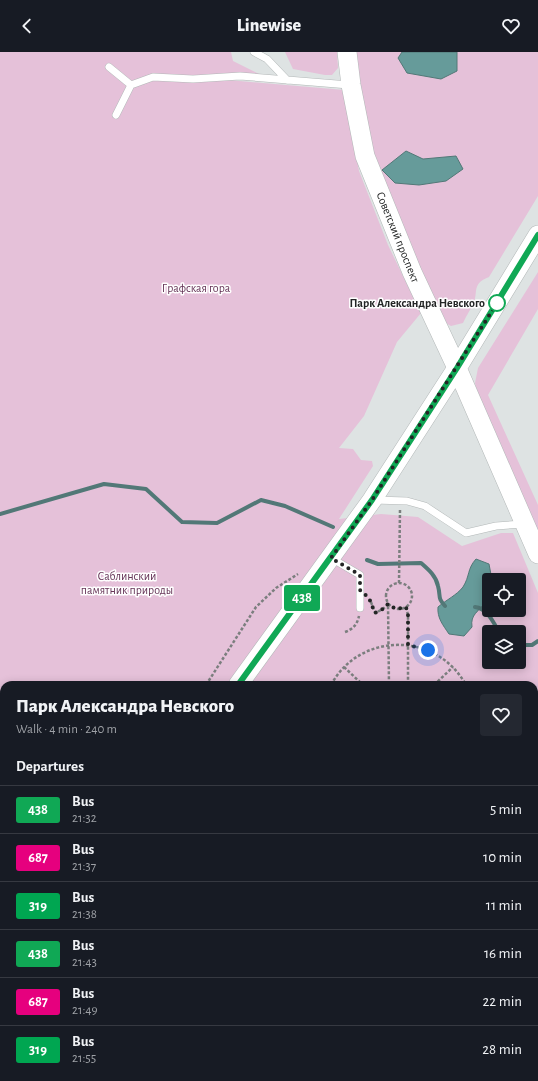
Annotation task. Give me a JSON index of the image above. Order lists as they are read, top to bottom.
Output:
{
  "streets": {
    "main road": ["Советский проспект"]
  },
  "parks": ["Графская гора", "Саблинский памятник природы"],
  "places": ["Парк Александра Невского"],
  "lines": ["bus line 438"],
  "page": {
    "header": "Linewise",
    "on_map": "438",
    "heading": [
      ["Парк Александра Невского", "Walk · 4 min · 240 m"],
      "Departures"
    ],
    "list": [
      {
        "mark": "438",
        "name": "Bus",
        "note": "21:32",
        "value": "5 min"
      },
      {
        "mark": "687",
        "name": "Bus",
        "note": "21:37",
        "value": "10 min"
      },
      {
        "mark": "319",
        "name": "Bus",
        "note": "21:38",
        "value": "11 min"
      },
      {
        "mark": "438",
        "name": "Bus",
        "note": "21:43",
        "value": "16 min"
      },
      {
        "mark": "687",
        "name": "Bus",
        "note": "21:49",
        "value": "22 min"
      },
      {
        "mark": "319",
        "name": "Bus",
        "note": "21:55",
        "value": "28 min"
      }
    ]
  }
}
